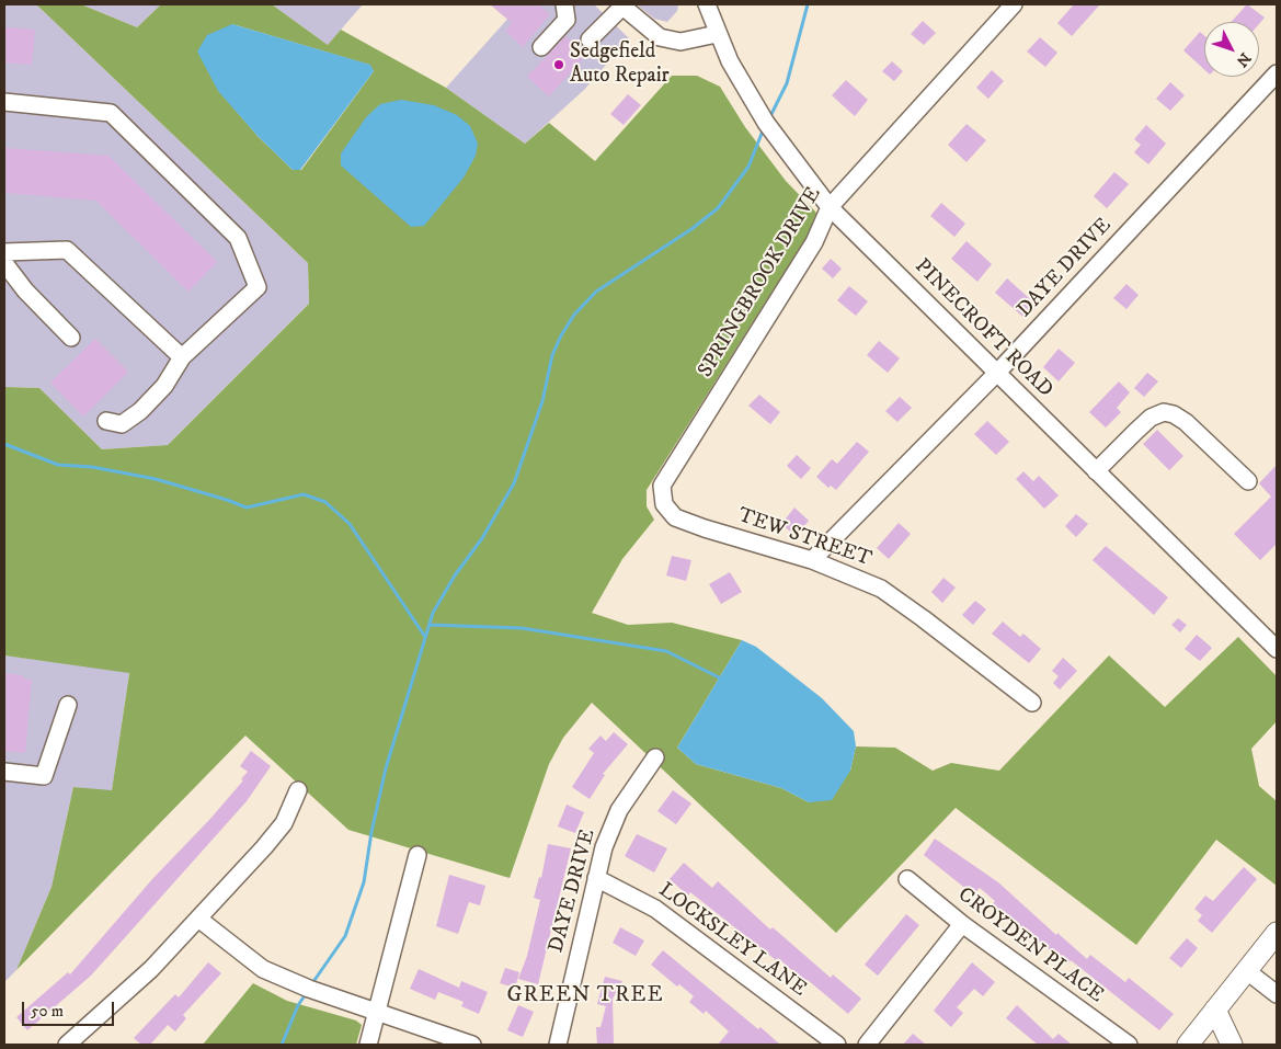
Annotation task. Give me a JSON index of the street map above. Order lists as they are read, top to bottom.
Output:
{
  "streets": {
    "street": [
      "DAYE DRIVE",
      "SPRINGBROOK DRIVE",
      "PINECROFT ROAD",
      "TEW STREET",
      "LOCKSLEY LANE",
      "CROYDEN PLACE"
    ]
  },
  "crossings": [
    ["DAYE DRIVE", "PINECROFT ROAD"],
    ["DAYE DRIVE", "TEW STREET"],
    ["DAYE DRIVE", "LOCKSLEY LANE"],
    ["SPRINGBROOK DRIVE", "PINECROFT ROAD"],
    ["SPRINGBROOK DRIVE", "TEW STREET"]
  ],
  "districts": ["GREEN TREE"],
  "places": ["Sedgefield Auto Repair"],
  "scale_bar": "50 m",
  "north": "bottom right"
}
